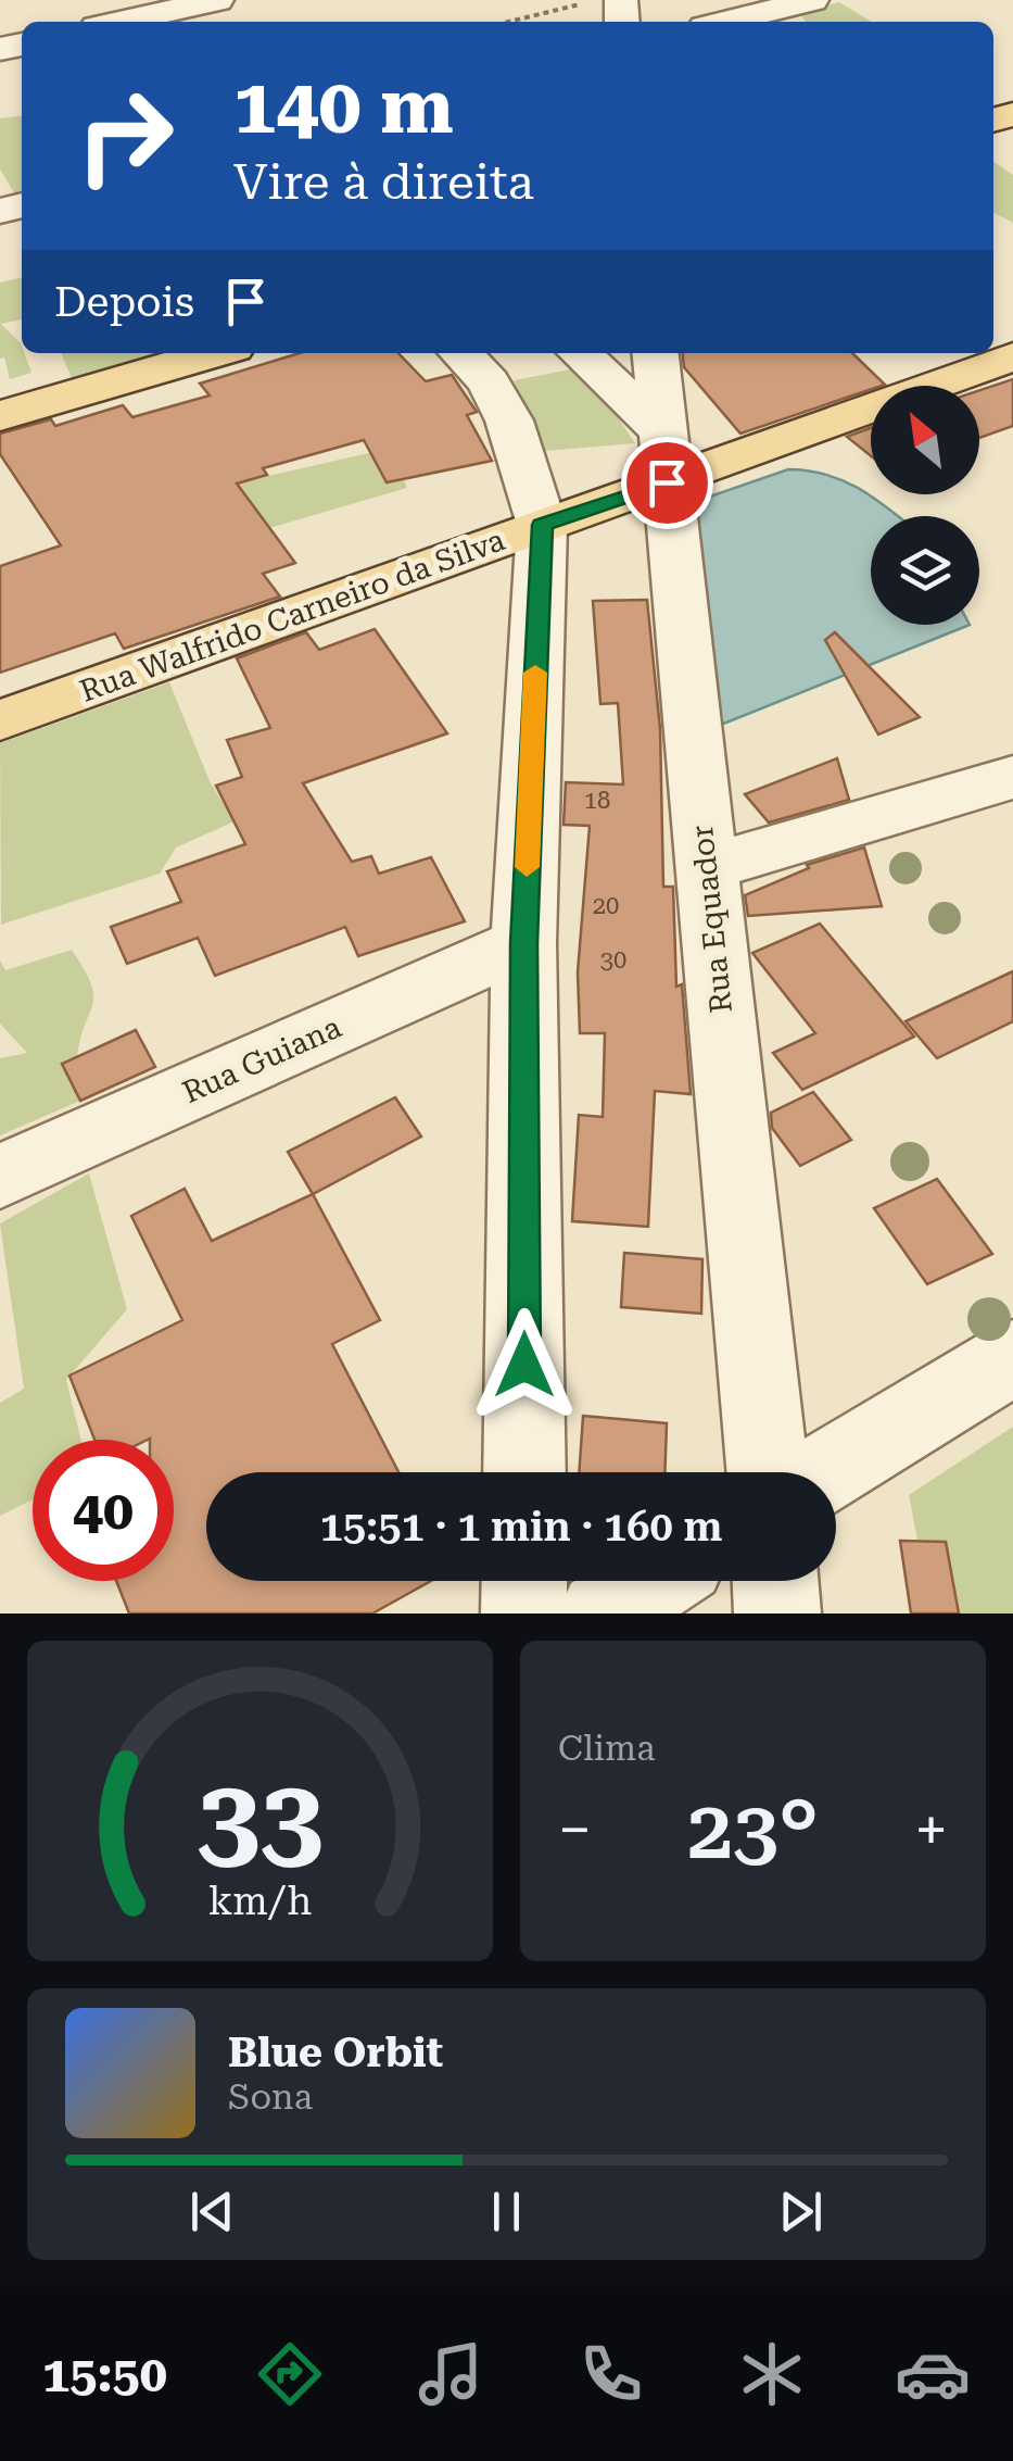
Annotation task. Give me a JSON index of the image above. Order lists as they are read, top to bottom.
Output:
{
  "streets": {
    "main road": ["Rua Walfrido Carneiro da Silva"],
    "street": ["Rua Equador", "Rua Guiana"]
  },
  "crossings": [
    ["Rua Walfrido Carneiro da Silva", "Rua Equador"]
  ],
  "house_numbers": ["18", "20", "30"],
  "north": "top left",
  "page": {
    "turn": ["140 m", "Vire à direita"],
    "then": "Depois",
    "limit": "40",
    "trip": "15:51 · 1 min · 160 m",
    "tile": "Clima",
    "heat": ["−", "23°", "+"],
    "song": ["Blue Orbit", "Sona"],
    "tabs": "15:50",
    "gauge": ["33", "km/h"]
  }
}
